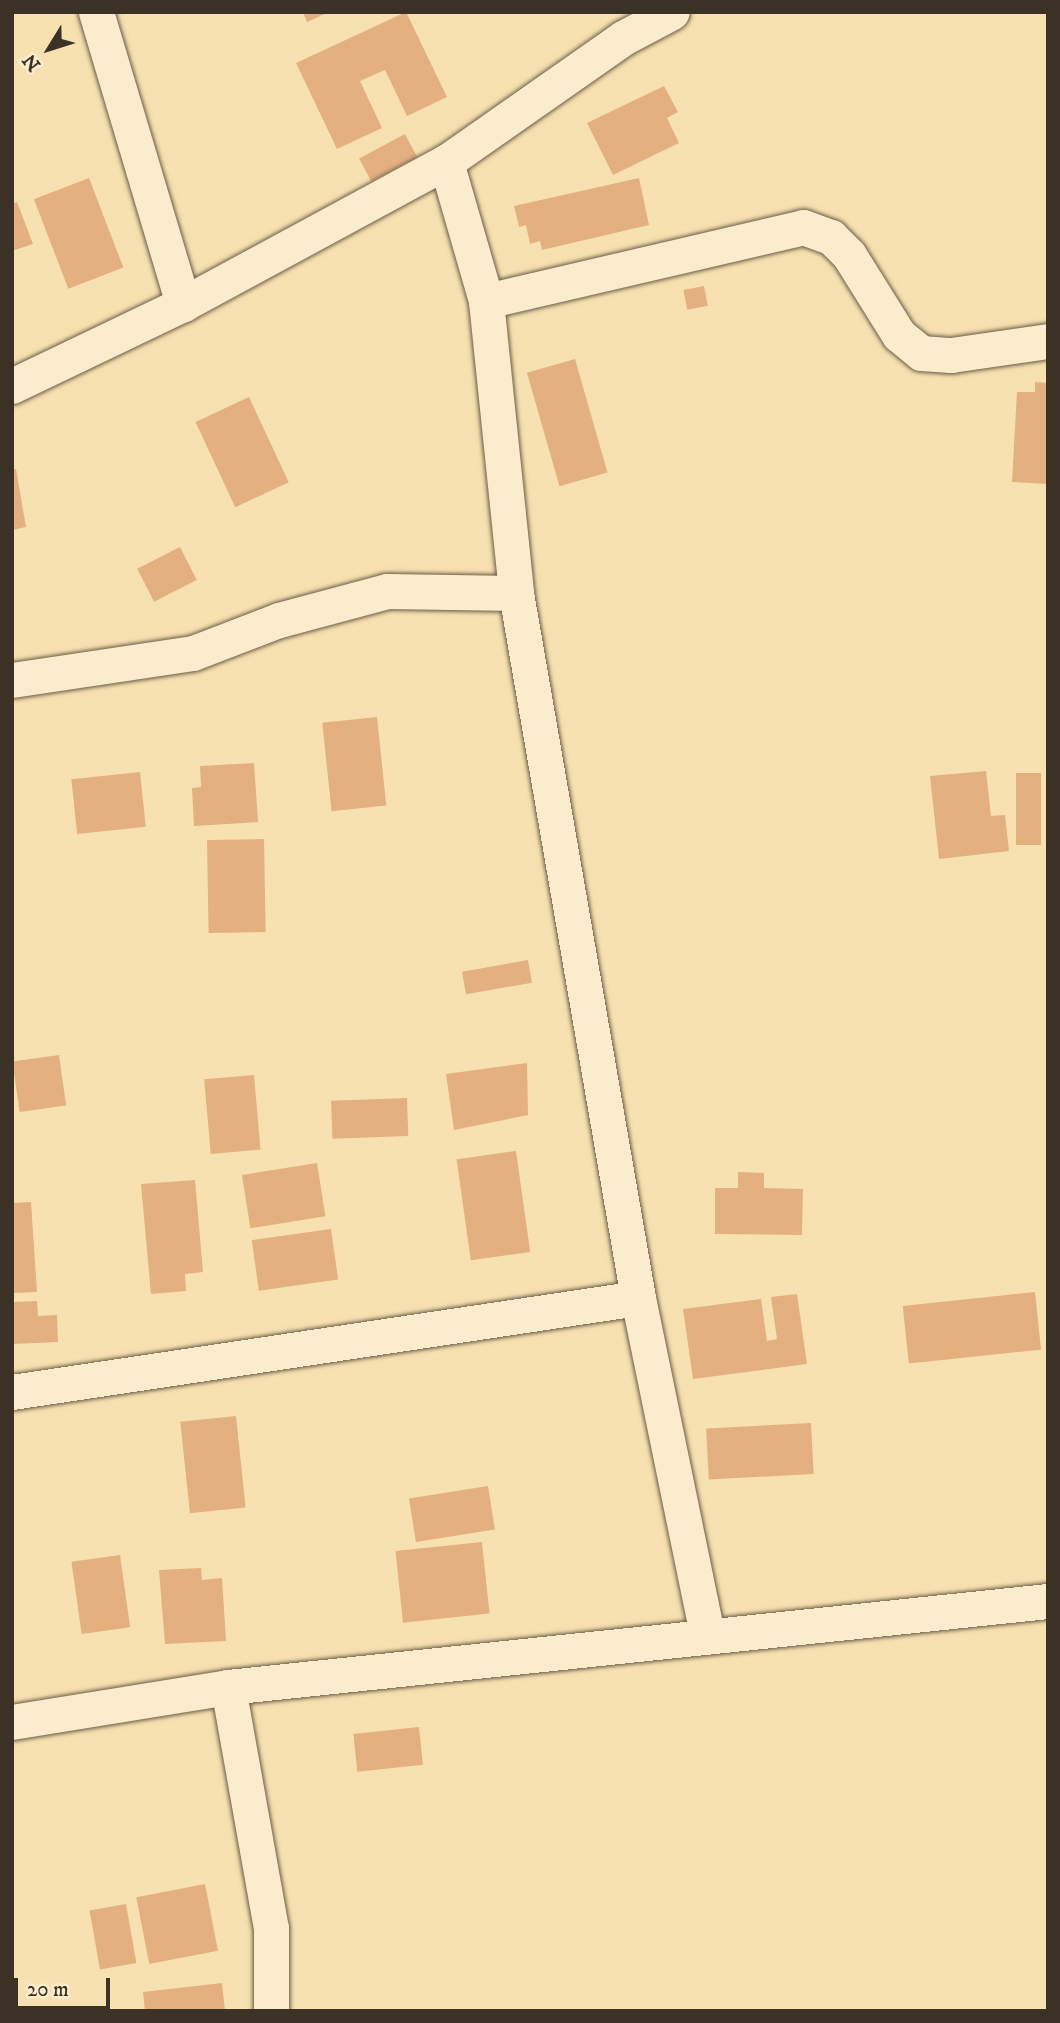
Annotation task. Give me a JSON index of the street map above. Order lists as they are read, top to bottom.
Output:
{
  "scale_bar": "20 m",
  "north": "bottom left"
}
